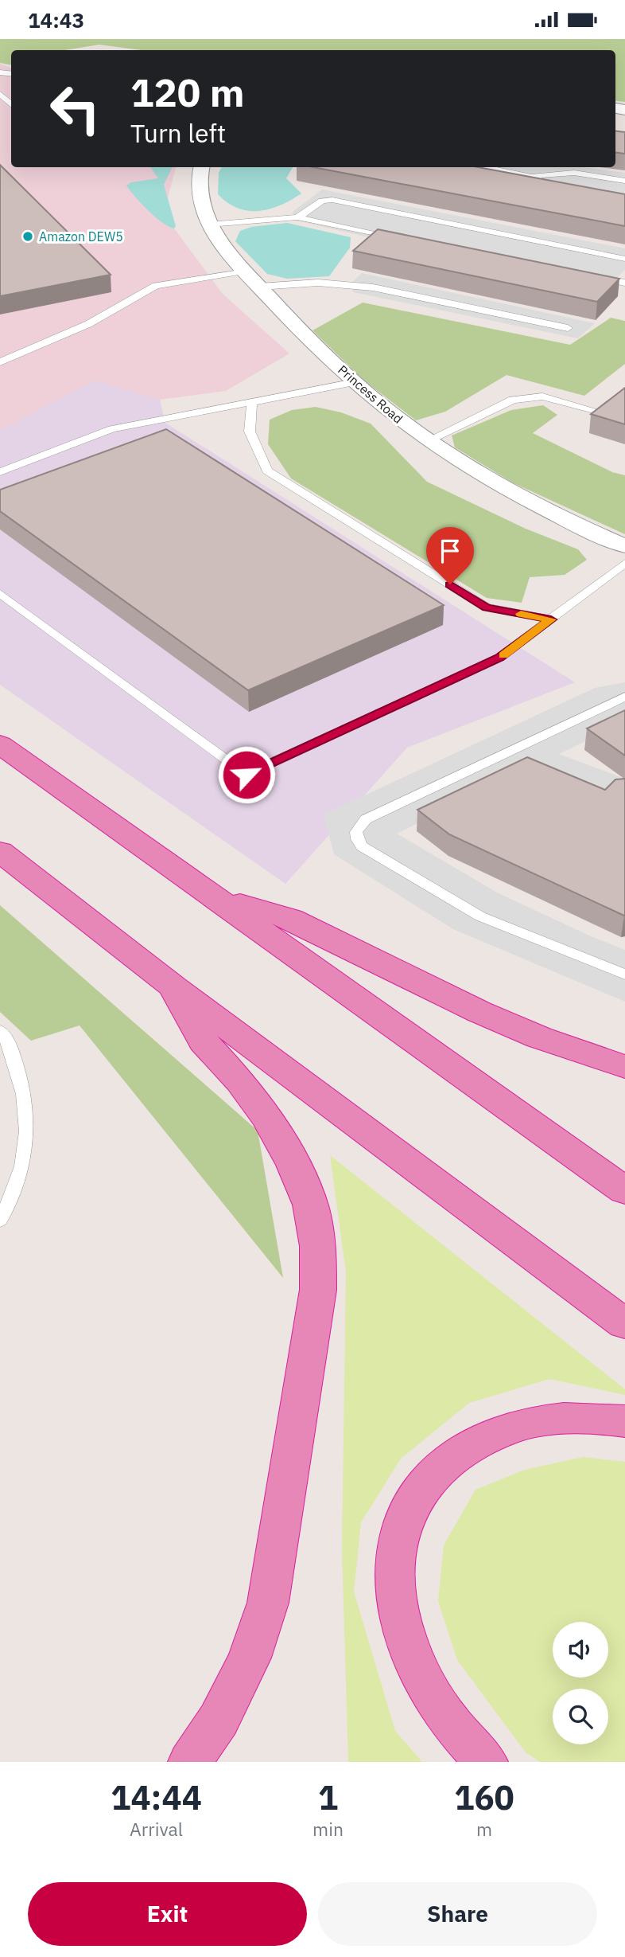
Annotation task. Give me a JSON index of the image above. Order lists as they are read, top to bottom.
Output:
{
  "streets": {
    "street": ["Princess Road"]
  },
  "places": ["Amazon DEW5"],
  "page": {
    "status": "14:43",
    "turn": ["120 m", "Turn left"],
    "eta": [
      "14:44",
      "Arrival",
      "1",
      "min",
      "160",
      "m"
    ],
    "buttons": ["Exit", "Share"]
  }
}
